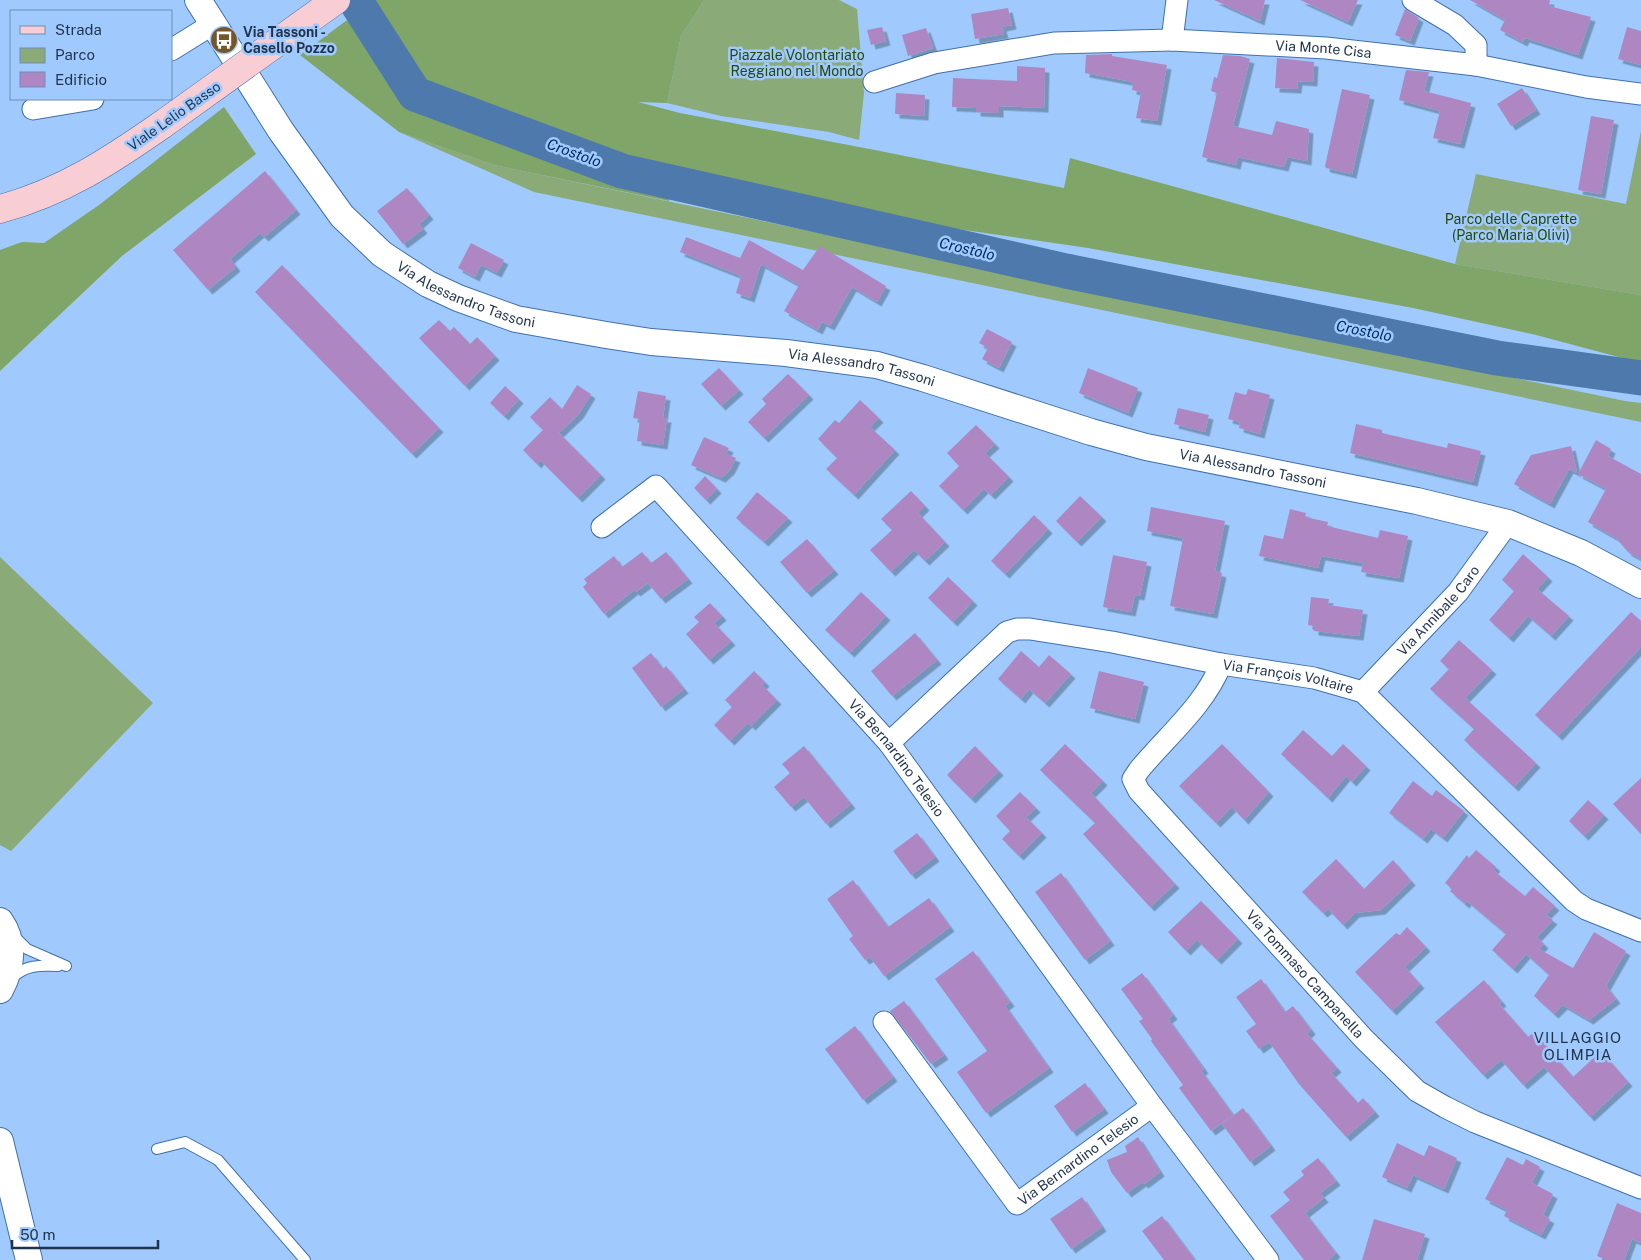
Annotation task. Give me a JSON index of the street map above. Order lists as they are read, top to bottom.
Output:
{
  "streets": {
    "main road": ["Viale Lelio Basso"],
    "street": [
      "Via Monte Cisa",
      "Via Alessandro Tassoni",
      "Via Annibale Caro",
      "Via François Voltaire",
      "Via Bernardino Telesio",
      "Via Tommaso Campanella"
    ]
  },
  "crossings": [
    ["Via Alessandro Tassoni", "Via Annibale Caro"],
    ["Via Annibale Caro", "Via François Voltaire"],
    ["Via François Voltaire", "Via Bernardino Telesio"],
    ["Via François Voltaire", "Via Tommaso Campanella"]
  ],
  "districts": ["VILLAGGIO OLIMPIA"],
  "water": ["Crostolo"],
  "parks": ["Piazzale Volontariato Reggiano nel Mondo", "Parco delle Caprette (Parco Maria Olivi)"],
  "places": {
    "bus stop": ["Via Tassoni - Casello Pozzo"]
  },
  "legend": ["Strada", "Parco", "Edificio"],
  "scale_bar": "50 m"
}
